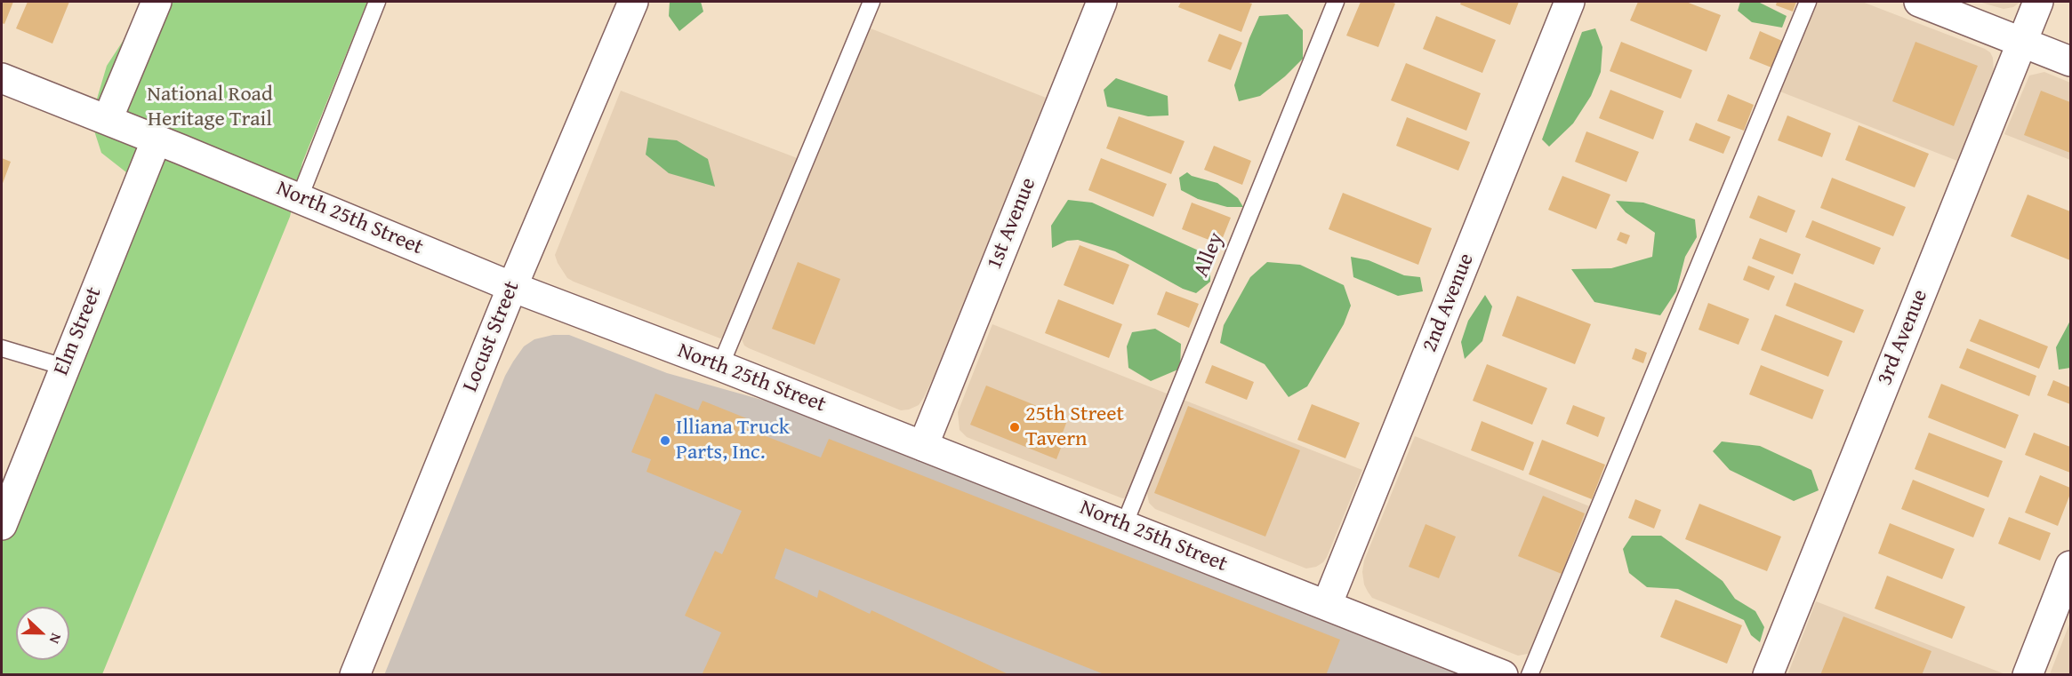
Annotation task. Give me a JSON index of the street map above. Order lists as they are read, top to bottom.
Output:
{
  "streets": {
    "street": [
      "North 25th Street",
      "1st Avenue",
      "2nd Avenue",
      "Elm Street",
      "Locust Street",
      "3rd Avenue"
    ],
    "lane": ["Alley"]
  },
  "crossings": [
    ["North 25th Street", "1st Avenue"],
    ["North 25th Street", "Alley"],
    ["North 25th Street", "2nd Avenue"],
    ["North 25th Street", "Elm Street"],
    ["North 25th Street", "Locust Street"]
  ],
  "parks": ["National Road Heritage Trail"],
  "places": ["25th Street Tavern", "Illiana Truck Parts, Inc."],
  "north": "right"
}
